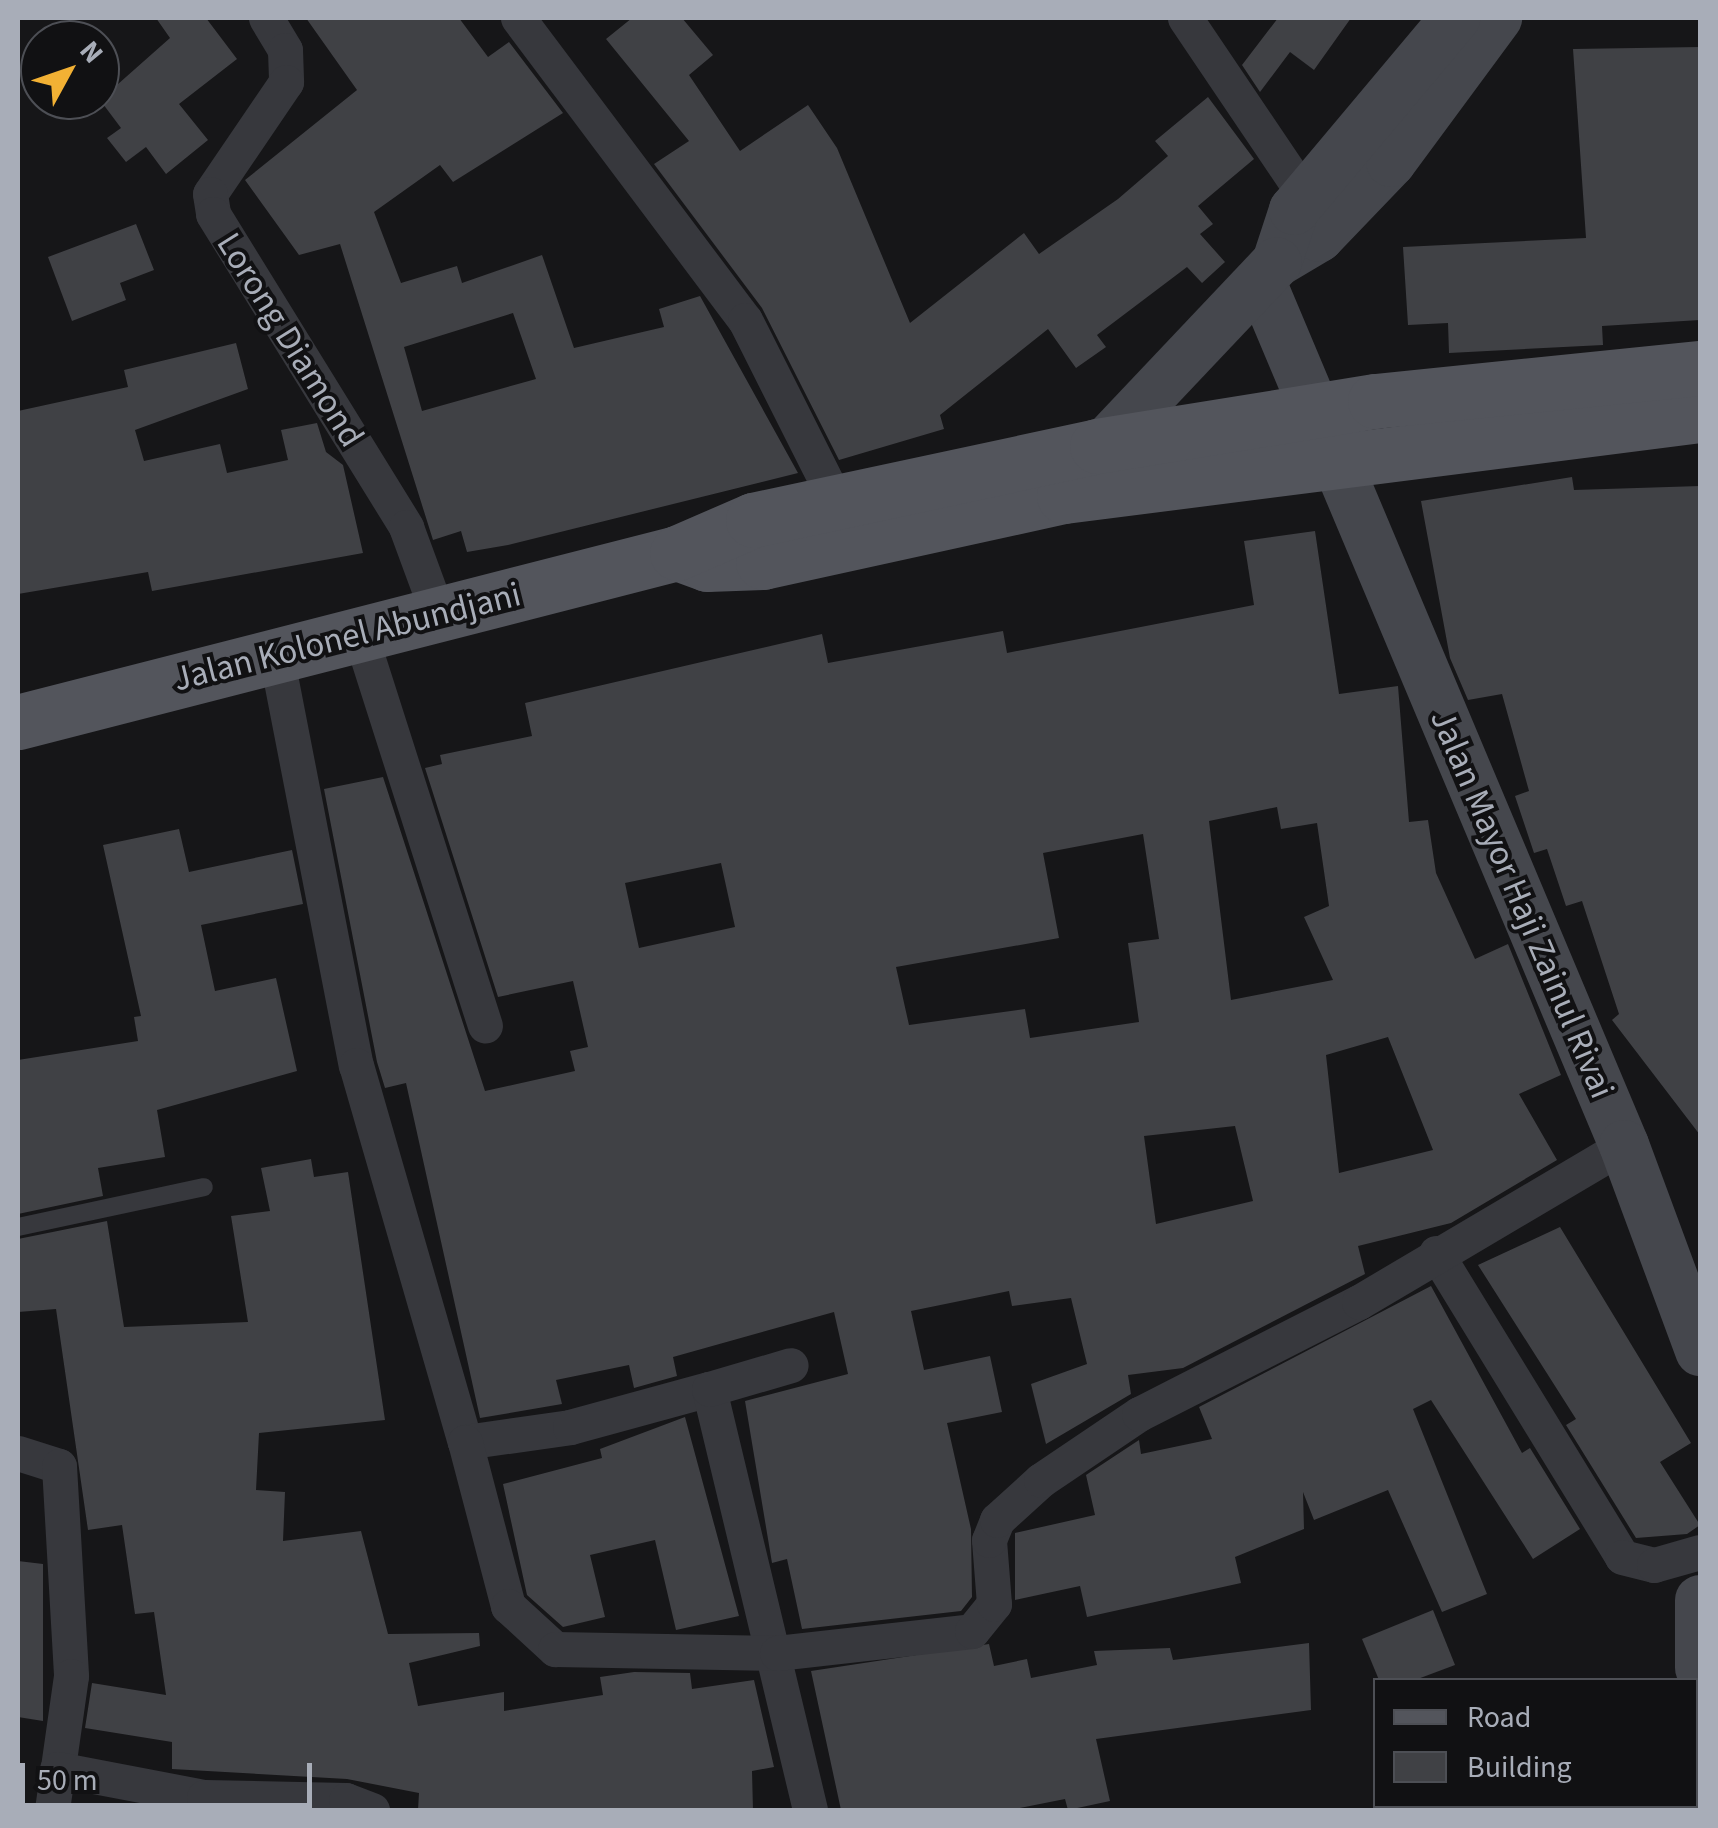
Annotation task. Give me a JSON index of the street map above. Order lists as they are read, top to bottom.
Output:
{
  "streets": {
    "main road": ["Jalan Kolonel Abundjani"],
    "street": ["Lorong Diamond", "Jalan Mayor Haji Zainul Rivai"]
  },
  "crossings": [
    ["Lorong Diamond", "Jalan Kolonel Abundjani"],
    ["Jalan Kolonel Abundjani", "Jalan Mayor Haji Zainul Rivai"]
  ],
  "legend": ["Road", "Building"],
  "scale_bar": "50 m",
  "north": "top right"
}
